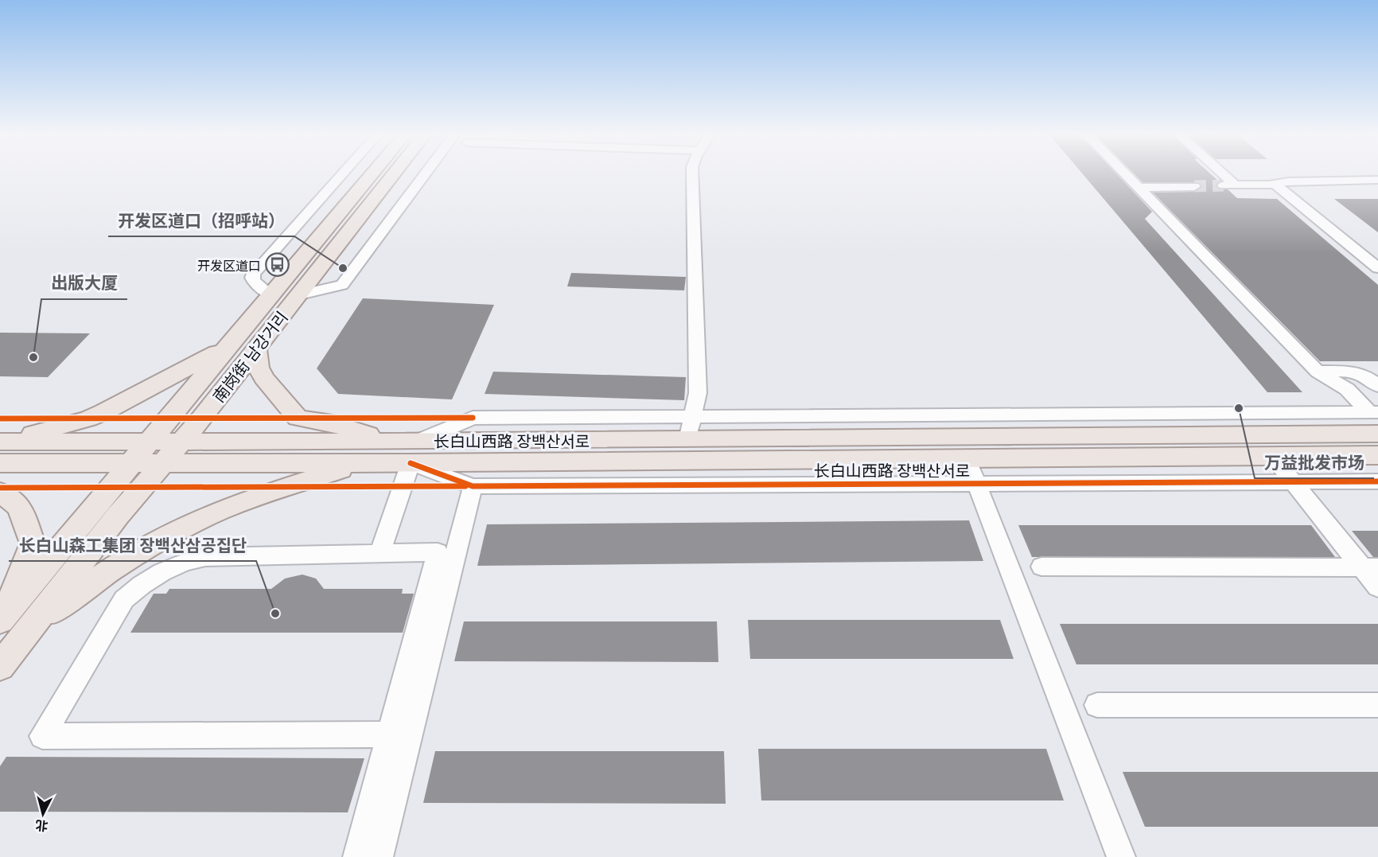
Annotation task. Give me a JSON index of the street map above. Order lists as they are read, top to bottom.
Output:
{
  "streets": {
    "main road": ["南岗街 남강거리", "长白山西路 장백산서로"]
  },
  "crossings": [
    ["南岗街 남강거리", "长白山西路 장백산서로"]
  ],
  "places": {
    "bus stop": ["开发区道口"],
    "other": [
      "开发区道口（招呼站）",
      "出版大厦",
      "万益批发市场",
      "长白山森工集团 장백산삼공집단"
    ]
  },
  "north": "bottom"
}
